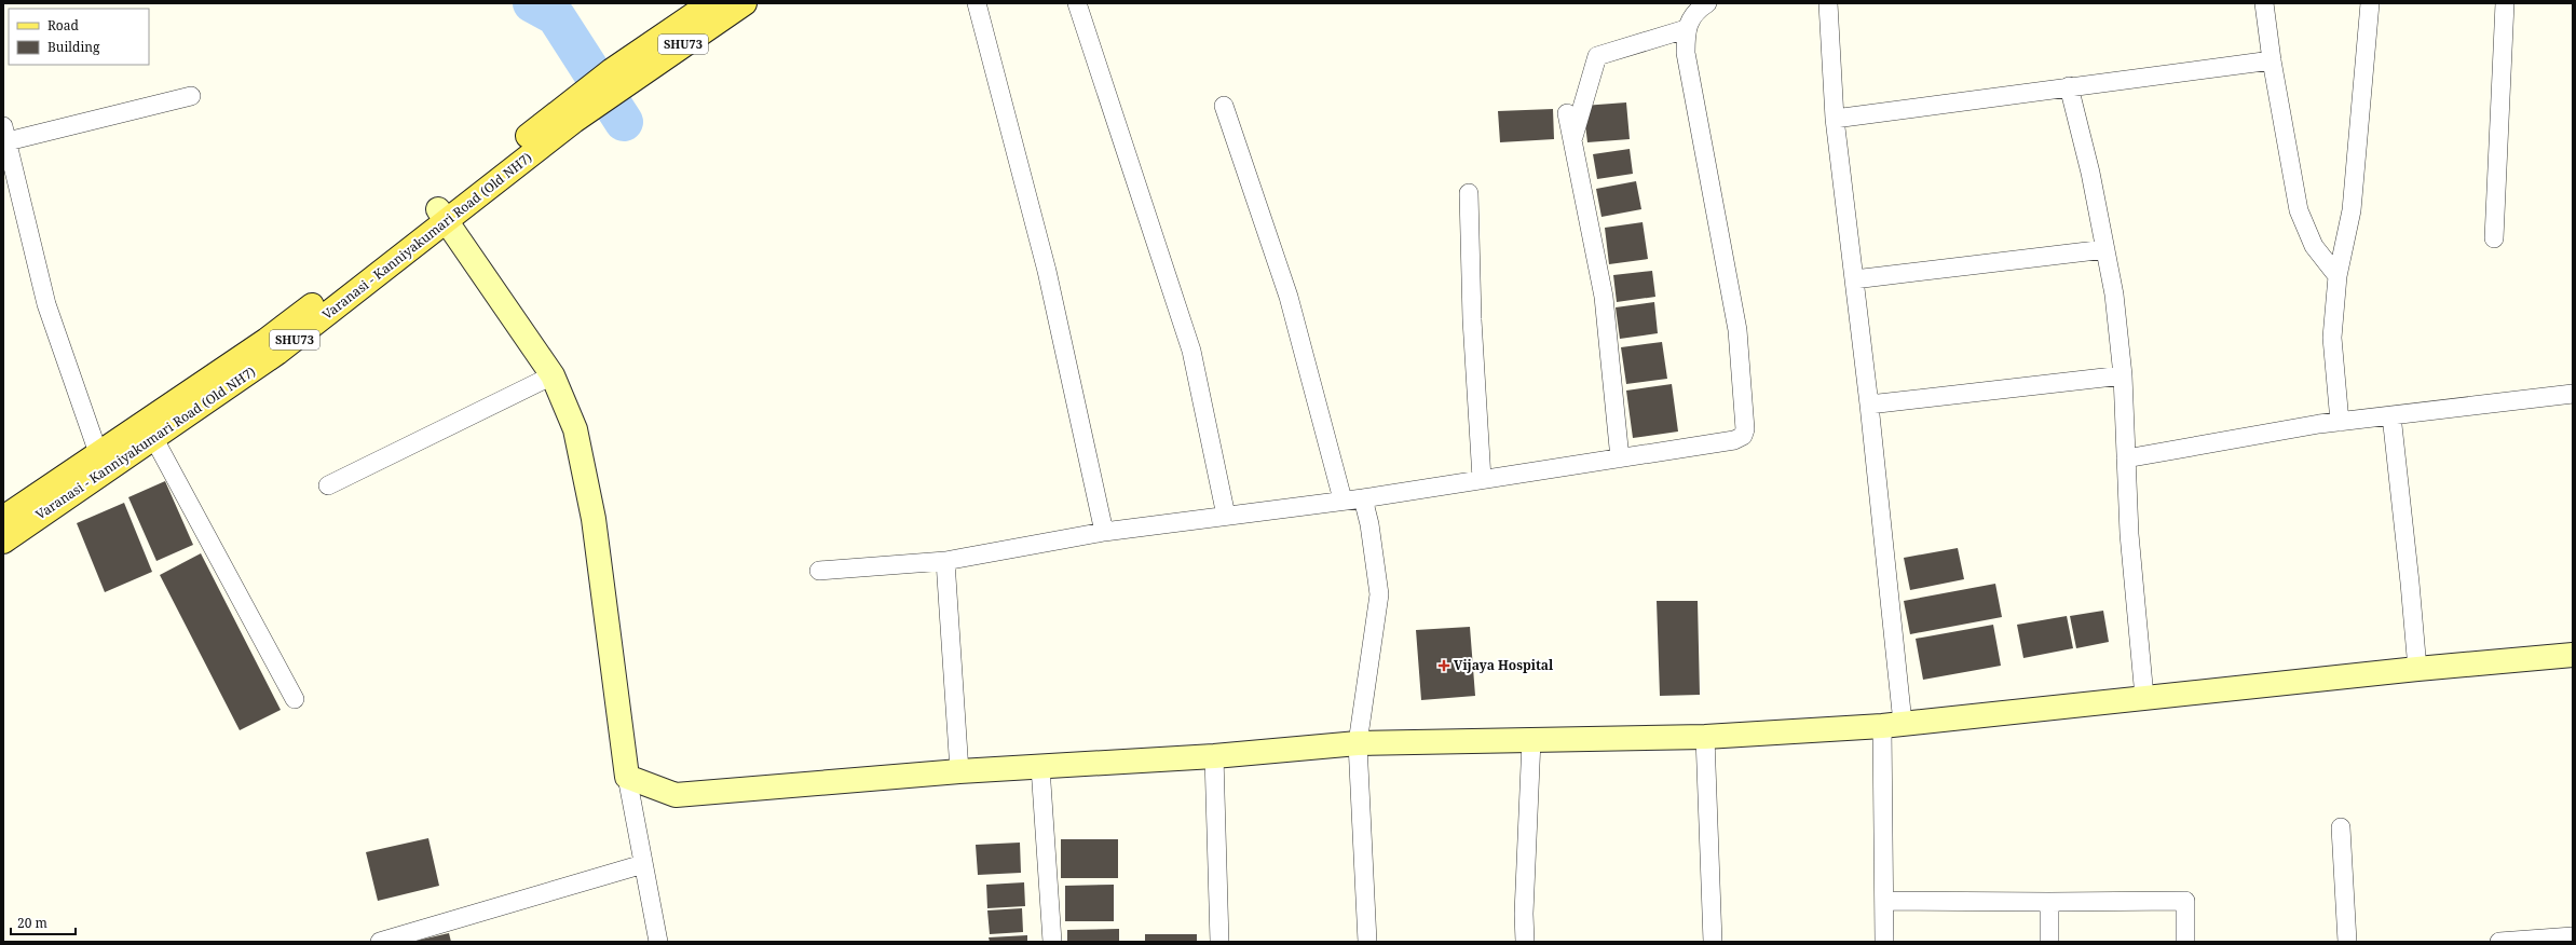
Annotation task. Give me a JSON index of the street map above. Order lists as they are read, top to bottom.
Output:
{
  "streets": {
    "main road": ["SHU73", "Varanasi - Kanniyakumari Road (Old NH7)"]
  },
  "places": {
    "health": ["Vijaya Hospital"]
  },
  "legend": ["Road", "Building"],
  "scale_bar": "20 m"
}
